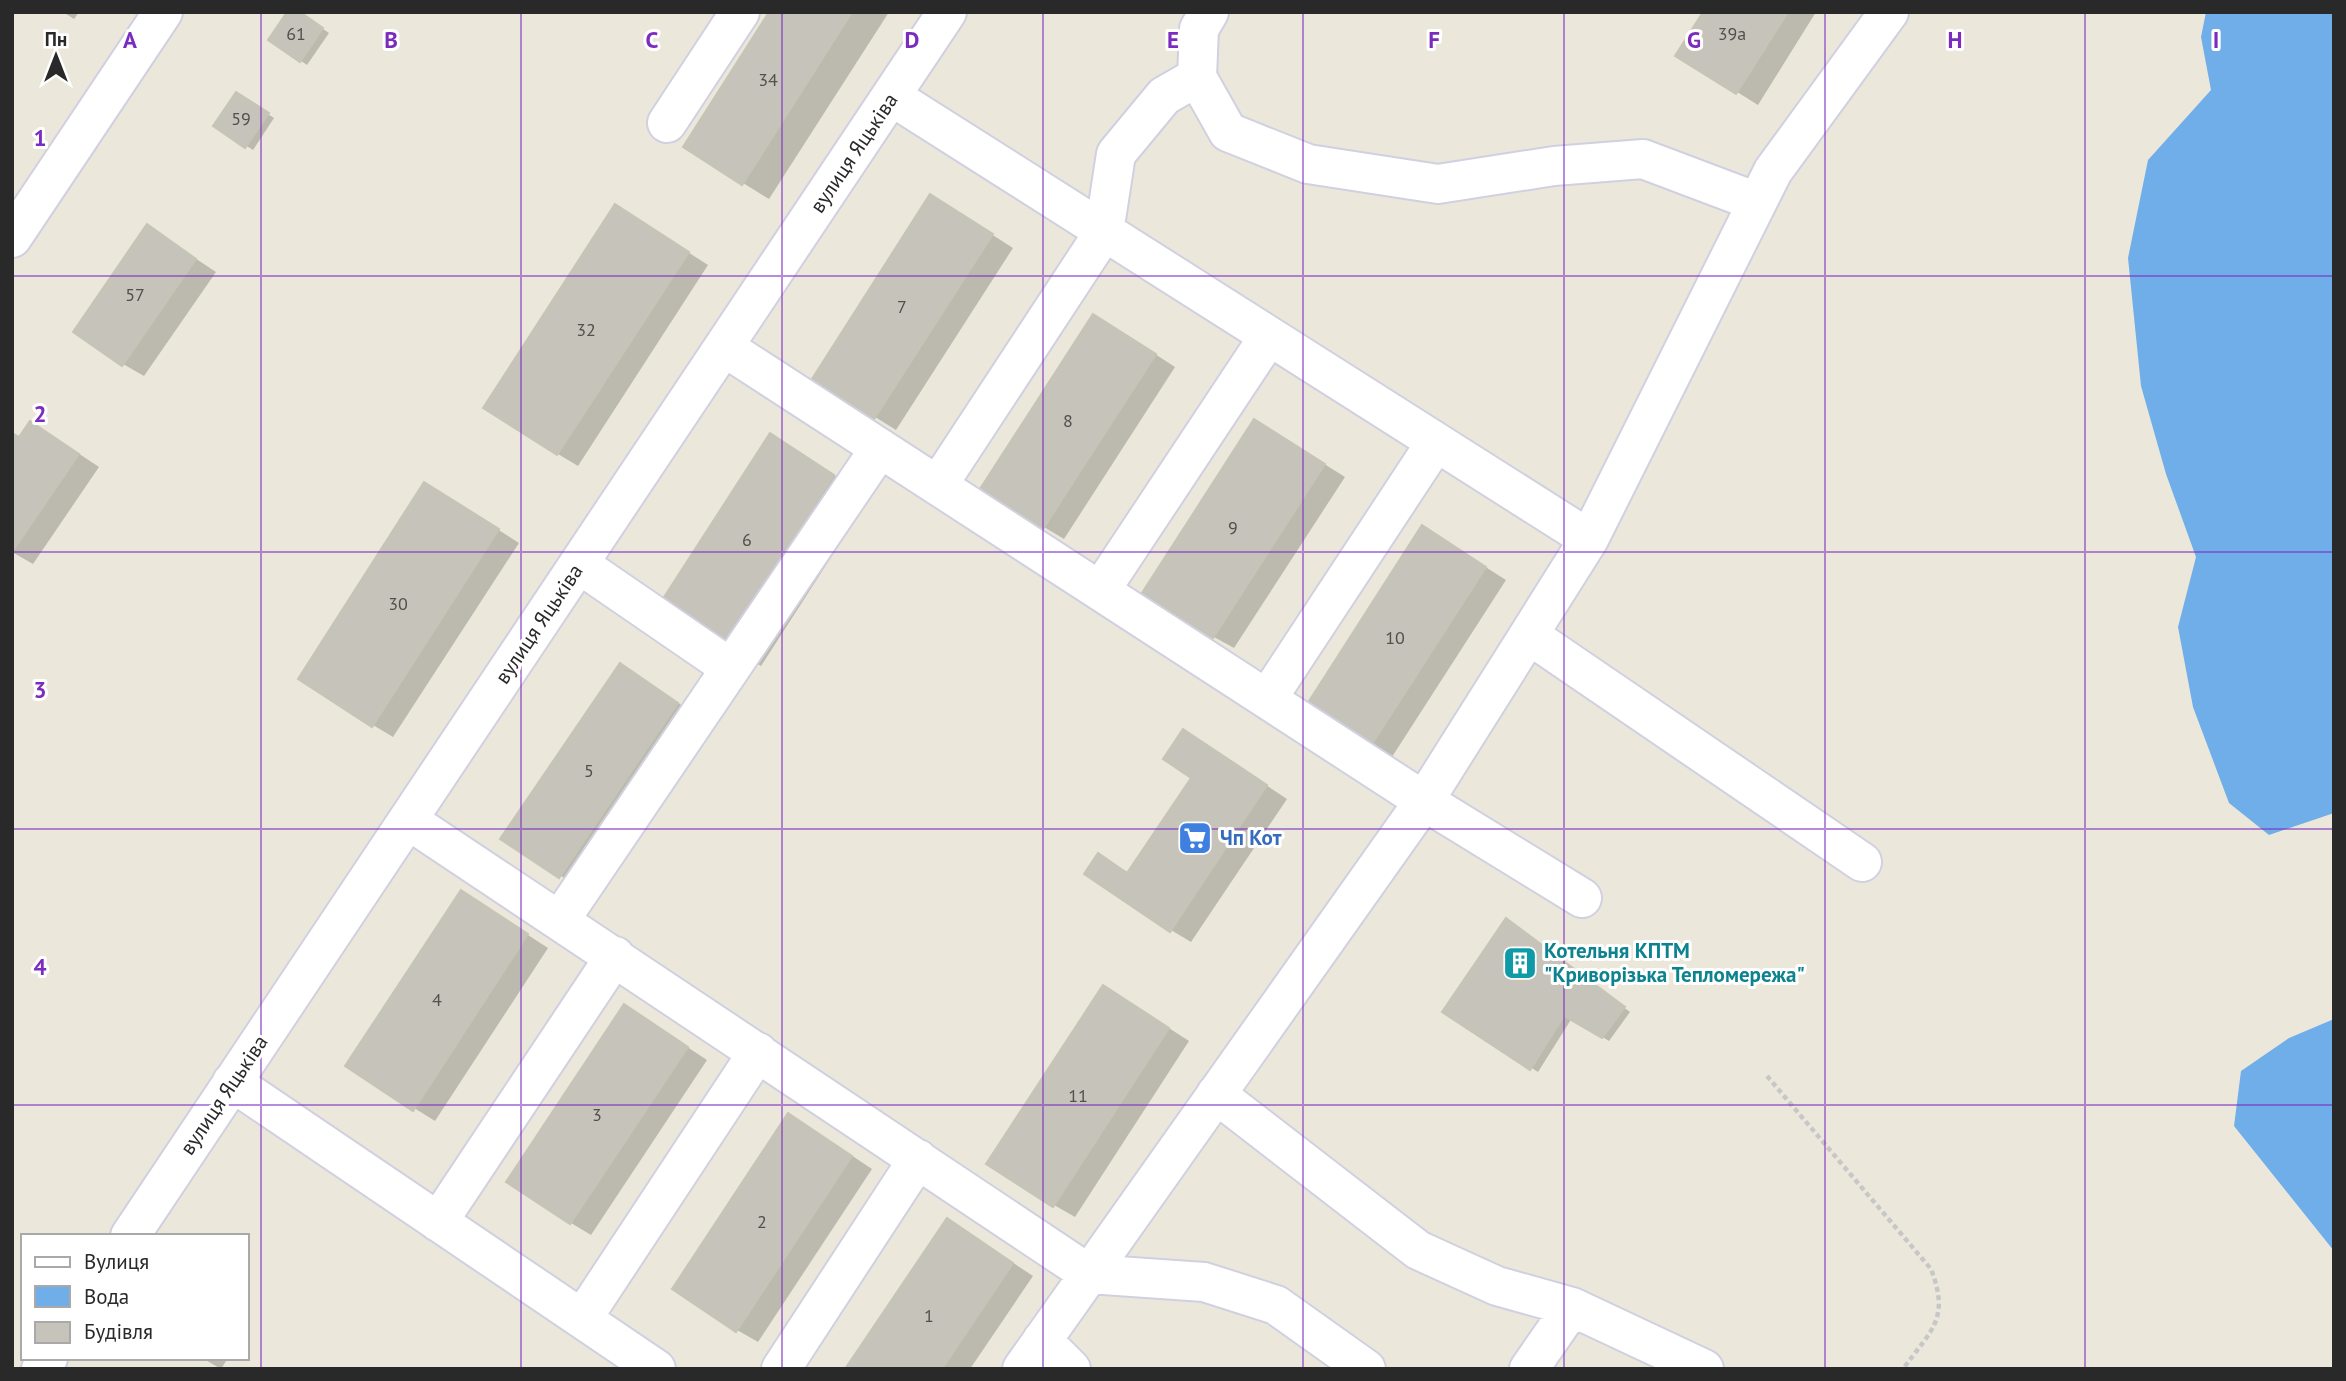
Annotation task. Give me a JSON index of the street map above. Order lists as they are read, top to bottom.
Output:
{
  "streets": {
    "street": ["вулиця Яцьківа"]
  },
  "places": {
    "supermarket": ["Чп Кот"],
    "building": ["Котельня КПТМ \"Криворізька Тепломережа\""]
  },
  "house_numbers": [
    "61",
    "39а",
    "34",
    "59",
    "57",
    "7",
    "32",
    "8",
    "9",
    "6",
    "30",
    "10",
    "5",
    "4",
    "11",
    "3",
    "2",
    "1"
  ],
  "legend": ["Вулиця", "Вода", "Будівля"],
  "north": "top",
  "grid": {
    "columns": [
      "A",
      "B",
      "C",
      "D",
      "E",
      "F",
      "G",
      "H",
      "I"
    ],
    "rows": [
      "1",
      "2",
      "3",
      "4"
    ]
  }
}
